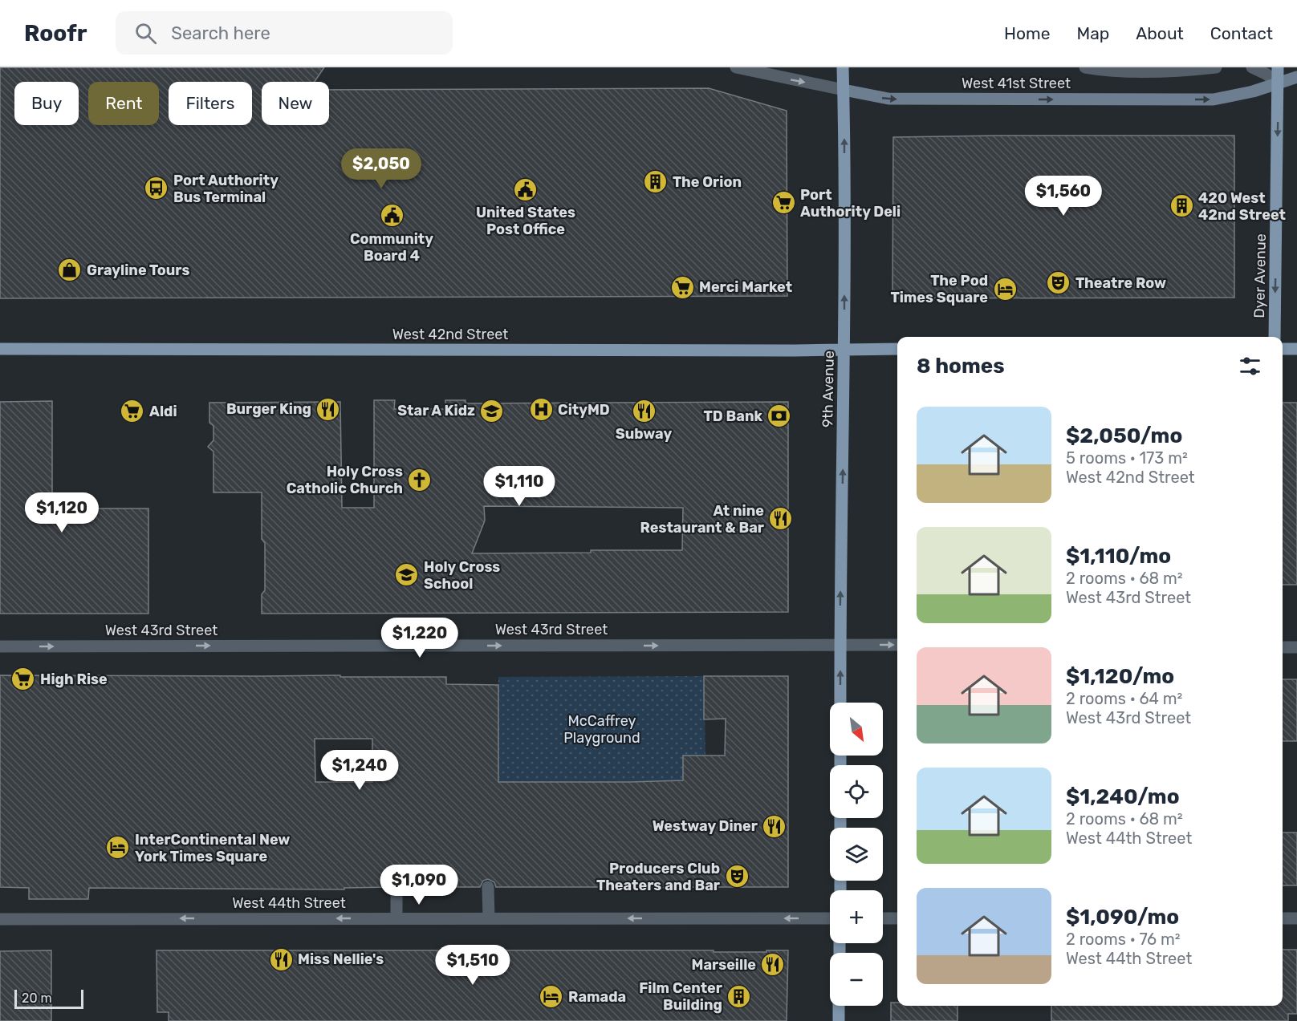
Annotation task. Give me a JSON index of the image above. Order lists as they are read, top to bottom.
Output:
{
  "streets": {
    "main road": [
      "West 41st Street",
      "Dyer Avenue",
      "West 42nd Street",
      "9th Avenue"
    ],
    "street": ["West 43rd Street", "West 44th Street"]
  },
  "crossings": [
    ["West 41st Street", "Dyer Avenue"],
    ["West 41st Street", "9th Avenue"],
    ["West 42nd Street", "9th Avenue"],
    ["9th Avenue", "West 43rd Street"]
  ],
  "one_way": [
    "West 41st Street",
    "Dyer Avenue",
    "9th Avenue",
    "West 43rd Street",
    "West 44th Street"
  ],
  "parks": ["McCaffrey Playground"],
  "places": {
    "building": ["The Orion", "420 West 42nd Street", "Film Center Building"],
    "bus stop": ["Port Authority Bus Terminal"],
    "public building": ["United States Post Office", "Community Board 4"],
    "supermarket": [
      "Port Authority Deli",
      "Merci Market",
      "Aldi",
      "High Rise"
    ],
    "shop": ["Grayline Tours"],
    "theatre": ["Theatre Row", "Producers Club Theaters and Bar"],
    "hotel": ["The Pod Times Square", "InterContinental New York Times Square", "Ramada"],
    "restaurant": [
      "Burger King",
      "Subway",
      "At nine Restaurant & Bar",
      "Westway Diner",
      "Miss Nellie's",
      "Marseille"
    ],
    "hospital": ["CityMD"],
    "school or university": ["Star A Kidz", "Holy Cross School"],
    "bank": ["TD Bank"],
    "church": ["Holy Cross Catholic Church"]
  },
  "scale_bar": "20 m",
  "north": "bottom right",
  "page": {
    "header": "Roofr",
    "search": "Search here",
    "nav": [
      "Home",
      "Map",
      "About",
      "Contact"
    ],
    "chip": [
      "Buy",
      "Rent",
      "Filters",
      "New"
    ],
    "price": [
      "$2,050",
      "$1,560",
      "$1,110",
      "$1,120",
      "$1,220",
      "$1,240",
      "$1,090",
      "$1,510"
    ],
    "heading": "8 homes",
    "list": [
      {
        "name": "$2,050/mo",
        "note": "5 rooms · 173 m² · West 42nd Street"
      },
      {
        "name": "$1,110/mo",
        "note": "2 rooms · 68 m² · West 43rd Street"
      },
      {
        "name": "$1,120/mo",
        "note": "2 rooms · 64 m² · West 43rd Street"
      },
      {
        "name": "$1,240/mo",
        "note": "2 rooms · 68 m² · West 44th Street"
      },
      {
        "name": "$1,090/mo",
        "note": "2 rooms · 76 m² · West 44th Street"
      }
    ],
    "map_buttons": ["+", "−"],
    "scale": "20 m"
  }
}
